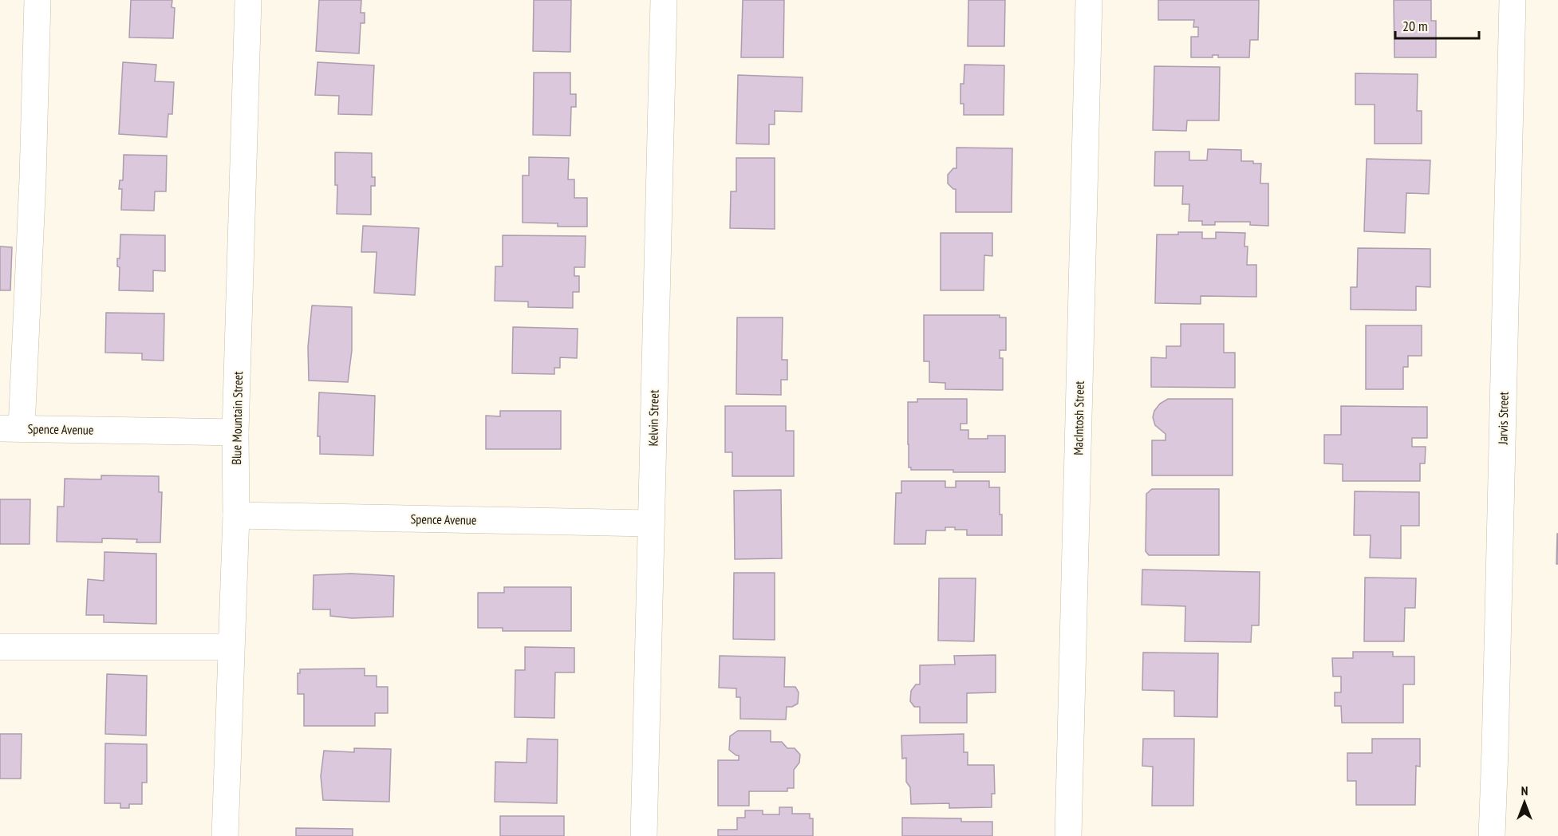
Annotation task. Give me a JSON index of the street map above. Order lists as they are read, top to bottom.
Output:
{
  "streets": {
    "street": [
      "Blue Mountain Street",
      "Kelvin Street",
      "MacIntosh Street",
      "Jarvis Street",
      "Spence Avenue"
    ]
  },
  "crossings": [
    ["Blue Mountain Street", "Spence Avenue"],
    ["Kelvin Street", "Spence Avenue"]
  ],
  "scale_bar": "20 m",
  "north": "top"
}
